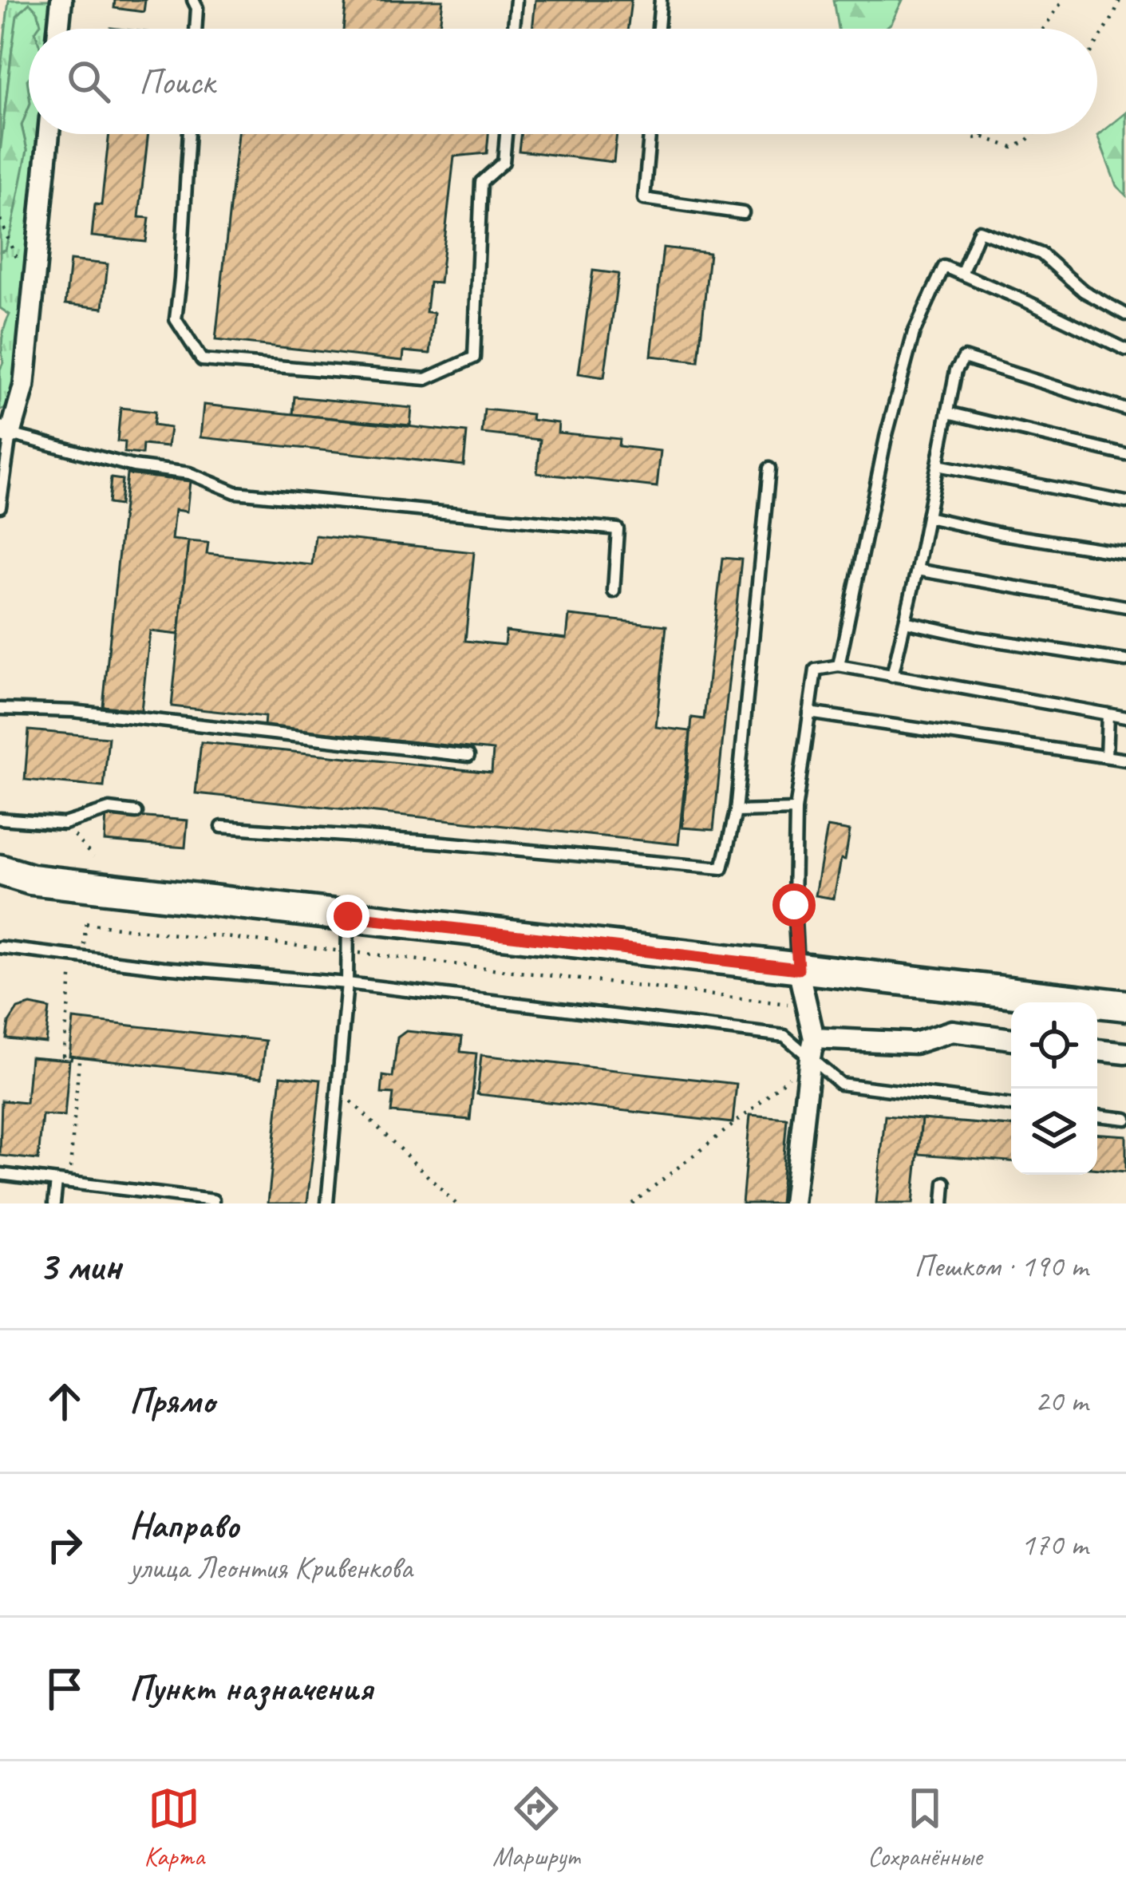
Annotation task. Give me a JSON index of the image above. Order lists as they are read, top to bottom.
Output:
{
  "page": {
    "search": "Поиск",
    "heading": ["3 мин", "Пешком · 190 m"],
    "list": [
      ["Прямо", "20 m"],
      ["Направо", "улица Леонтия Кривенкова", "170 m"],
      "Пункт назначения"
    ],
    "nav": ["Карта", "Маршрут", "Сохранённые"]
  }
}
